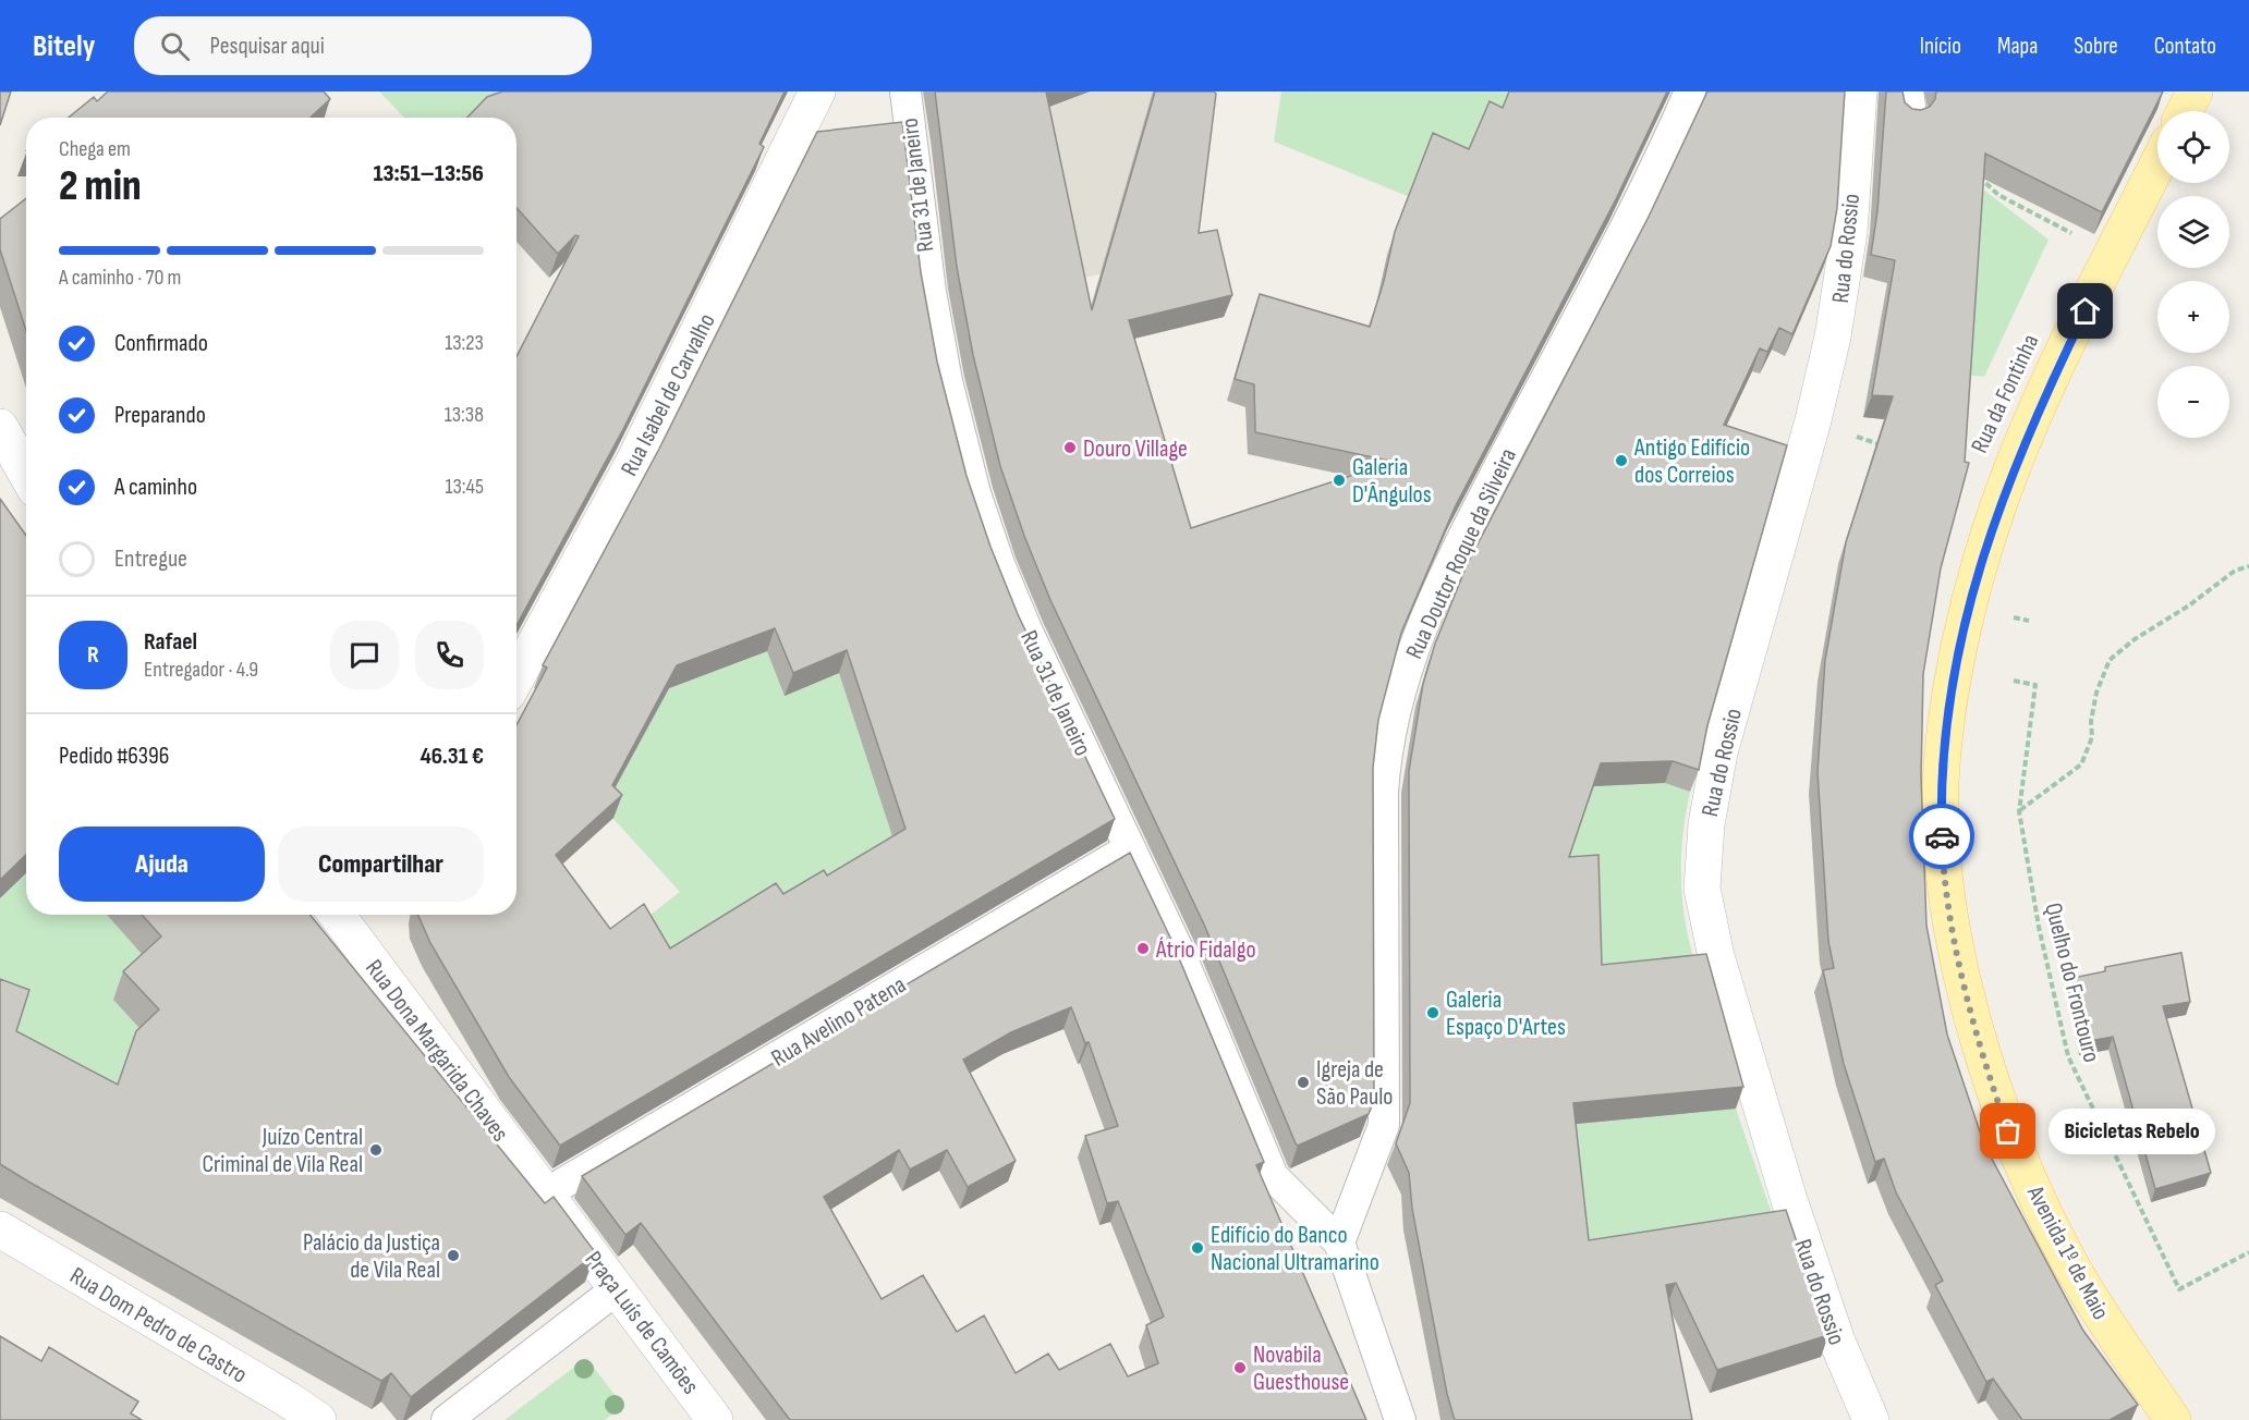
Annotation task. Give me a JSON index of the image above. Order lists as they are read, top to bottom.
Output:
{
  "streets": {
    "main road": ["Avenida 1º de Maio"],
    "street": [
      "Rua 31 de Janeiro",
      "Rua do Rossio",
      "Rua Isabel de Carvalho",
      "Rua Doutor Roque da Silveira",
      "Rua Avelino Patena",
      "Rua Dona Margarida Chaves",
      "Praça Luís de Camões",
      "Rua Dom Pedro de Castro"
    ],
    "path": ["Quelho do Frontouro"]
  },
  "crossings": [
    ["Rua 31 de Janeiro", "Rua Doutor Roque da Silveira"],
    ["Rua 31 de Janeiro", "Rua Avelino Patena"],
    ["Rua Avelino Patena", "Rua Dona Margarida Chaves"],
    ["Rua Avelino Patena", "Praça Luís de Camões"],
    ["Rua Dona Margarida Chaves", "Praça Luís de Camões"]
  ],
  "places": [
    "Douro Village",
    "Antigo Edifício dos Correios",
    "Galeria D'Ângulos",
    "Átrio Fidalgo",
    "Galeria Espaço D'Artes",
    "Igreja de São Paulo",
    "Bicicletas Rebelo",
    "Juízo Central Criminal de Vila Real",
    "Edifício do Banco Nacional Ultramarino",
    "Palácio da Justiça de Vila Real",
    "Novabila Guesthouse"
  ],
  "page": {
    "header": "Bitely",
    "search": "Pesquisar aqui",
    "nav": [
      "Início",
      "Mapa",
      "Sobre",
      "Contato"
    ],
    "map_buttons": ["+", "−"],
    "heading": ["2 min", "Chega em", "13:51–13:56"],
    "panel": [
      "Rafael",
      "Entregador · 4.9",
      "Pedido #6396",
      "46.31 €"
    ],
    "bar": "A caminho · 70 m",
    "list": [
      ["Confirmado", "13:23"],
      ["Preparando", "13:38"],
      ["A caminho", "13:45"],
      "Entregue"
    ],
    "round": "R",
    "buttons": ["Ajuda", "Compartilhar"],
    "bubble": "Bicicletas Rebelo"
  }
}
